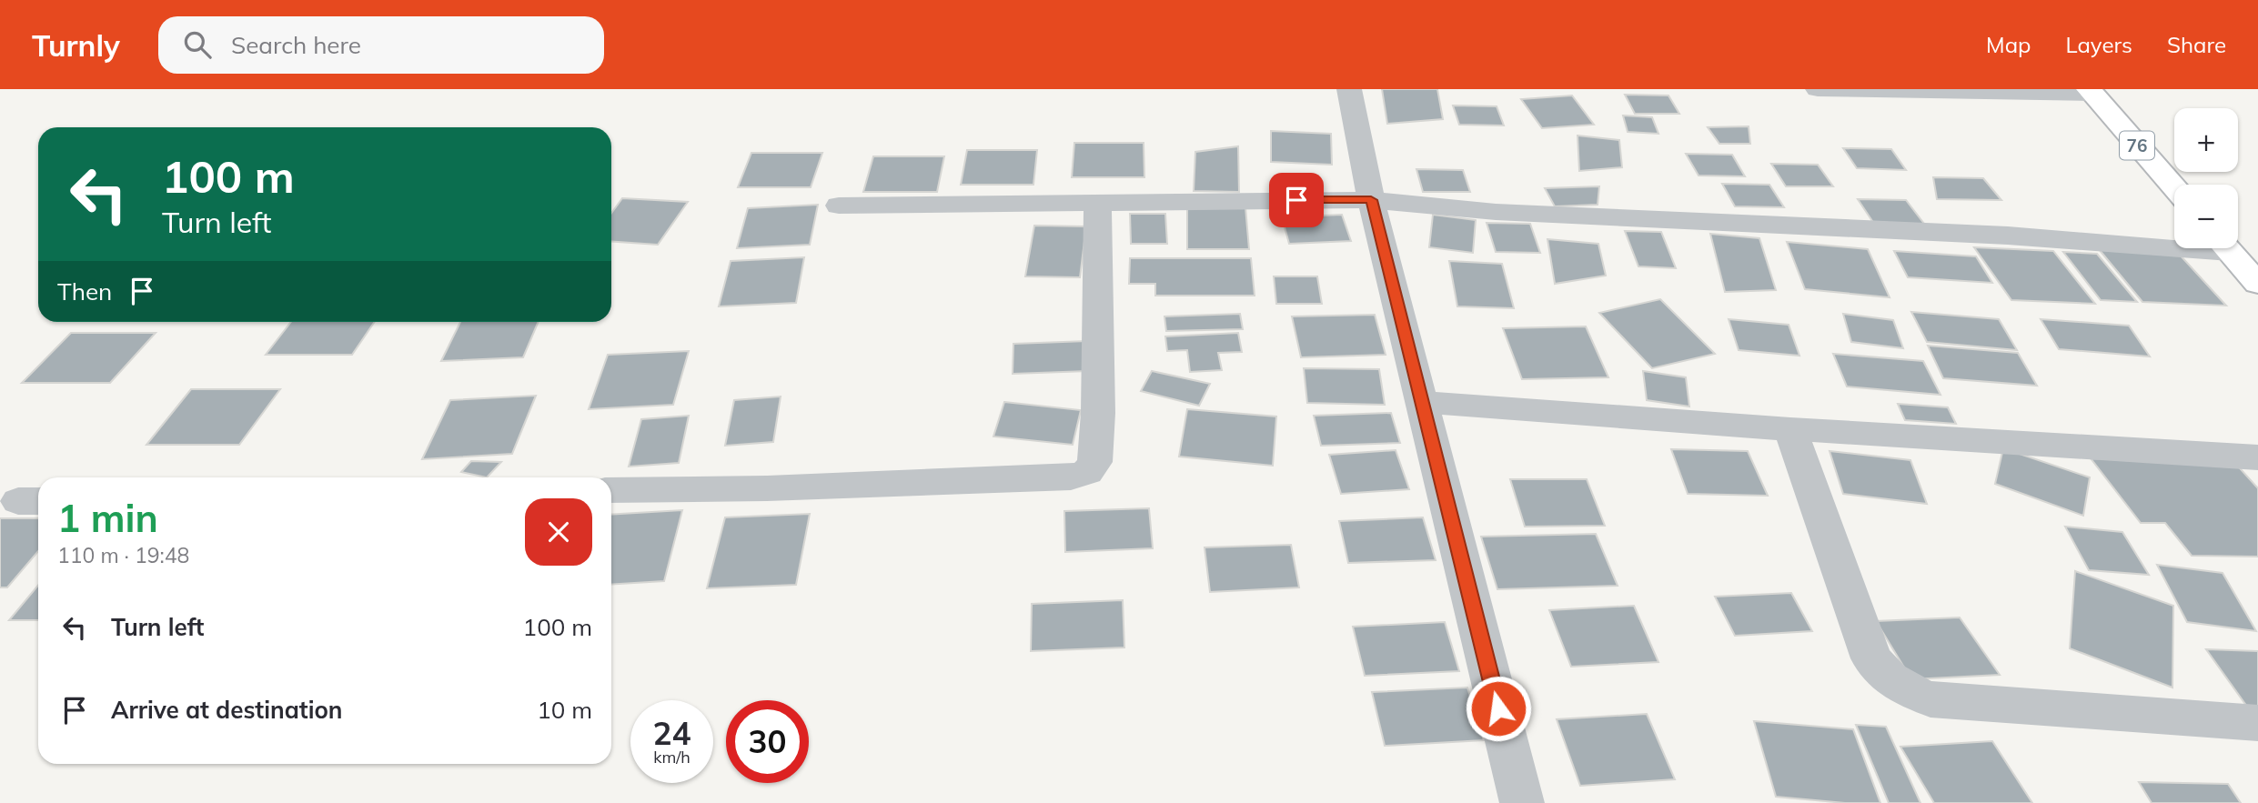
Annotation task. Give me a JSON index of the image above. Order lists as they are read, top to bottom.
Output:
{
  "streets": {
    "highway": ["76"]
  },
  "page": {
    "header": "Turnly",
    "search": "Search here",
    "nav": ["Map", "Layers", "Share"],
    "map_buttons": ["+", "−"],
    "turn": ["100 m", "Turn left"],
    "then": "Then",
    "heading": ["1 min", "110 m · 19:48"],
    "list": [
      {
        "name": "Turn left",
        "value": "100 m"
      },
      {
        "name": "Arrive at destination",
        "value": "10 m"
      }
    ],
    "speed": "24 km/h",
    "limit": "30"
  }
}
